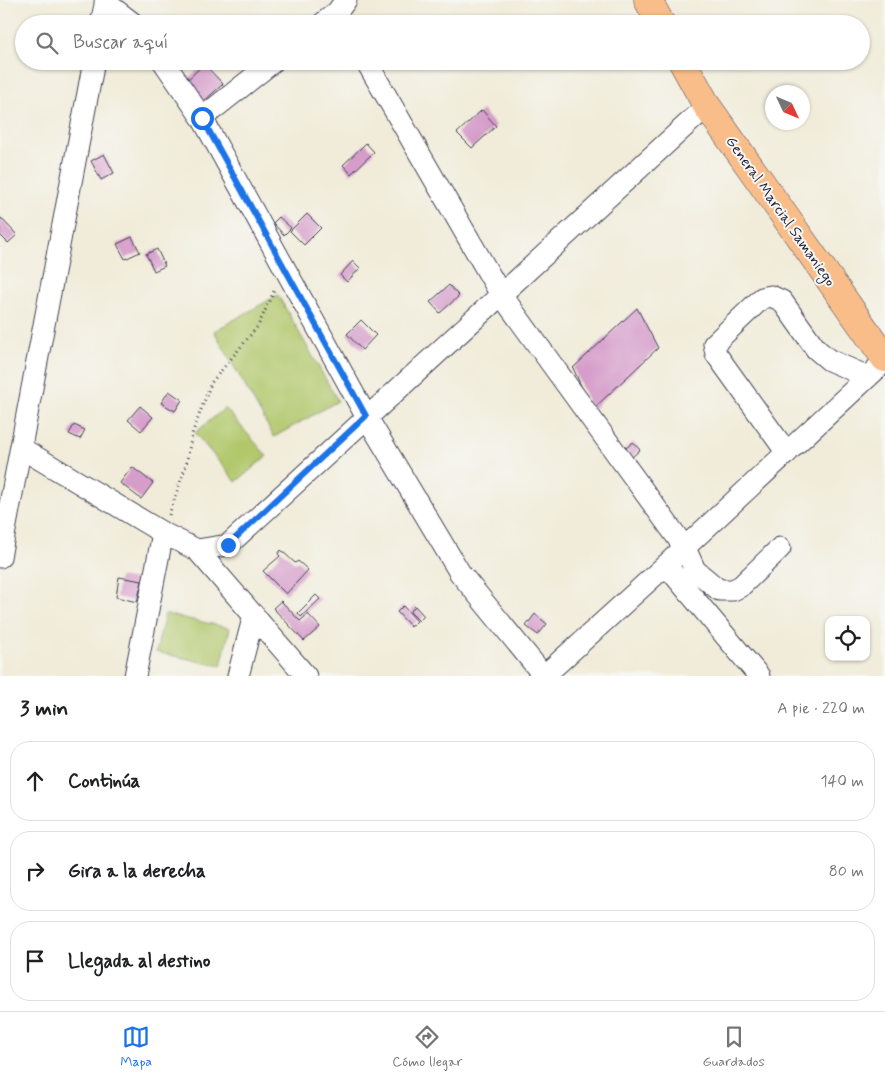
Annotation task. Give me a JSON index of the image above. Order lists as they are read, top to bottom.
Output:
{
  "streets": {
    "main road": ["General Marcial Samaniego"]
  },
  "north": "bottom right",
  "page": {
    "search": "Buscar aquí",
    "heading": ["3 min", "A pie · 220 m"],
    "list": [
      ["Continúa", "140 m"],
      ["Gira a la derecha", "80 m"],
      "Llegada al destino"
    ],
    "nav": ["Mapa", "Cómo llegar", "Guardados"]
  }
}
